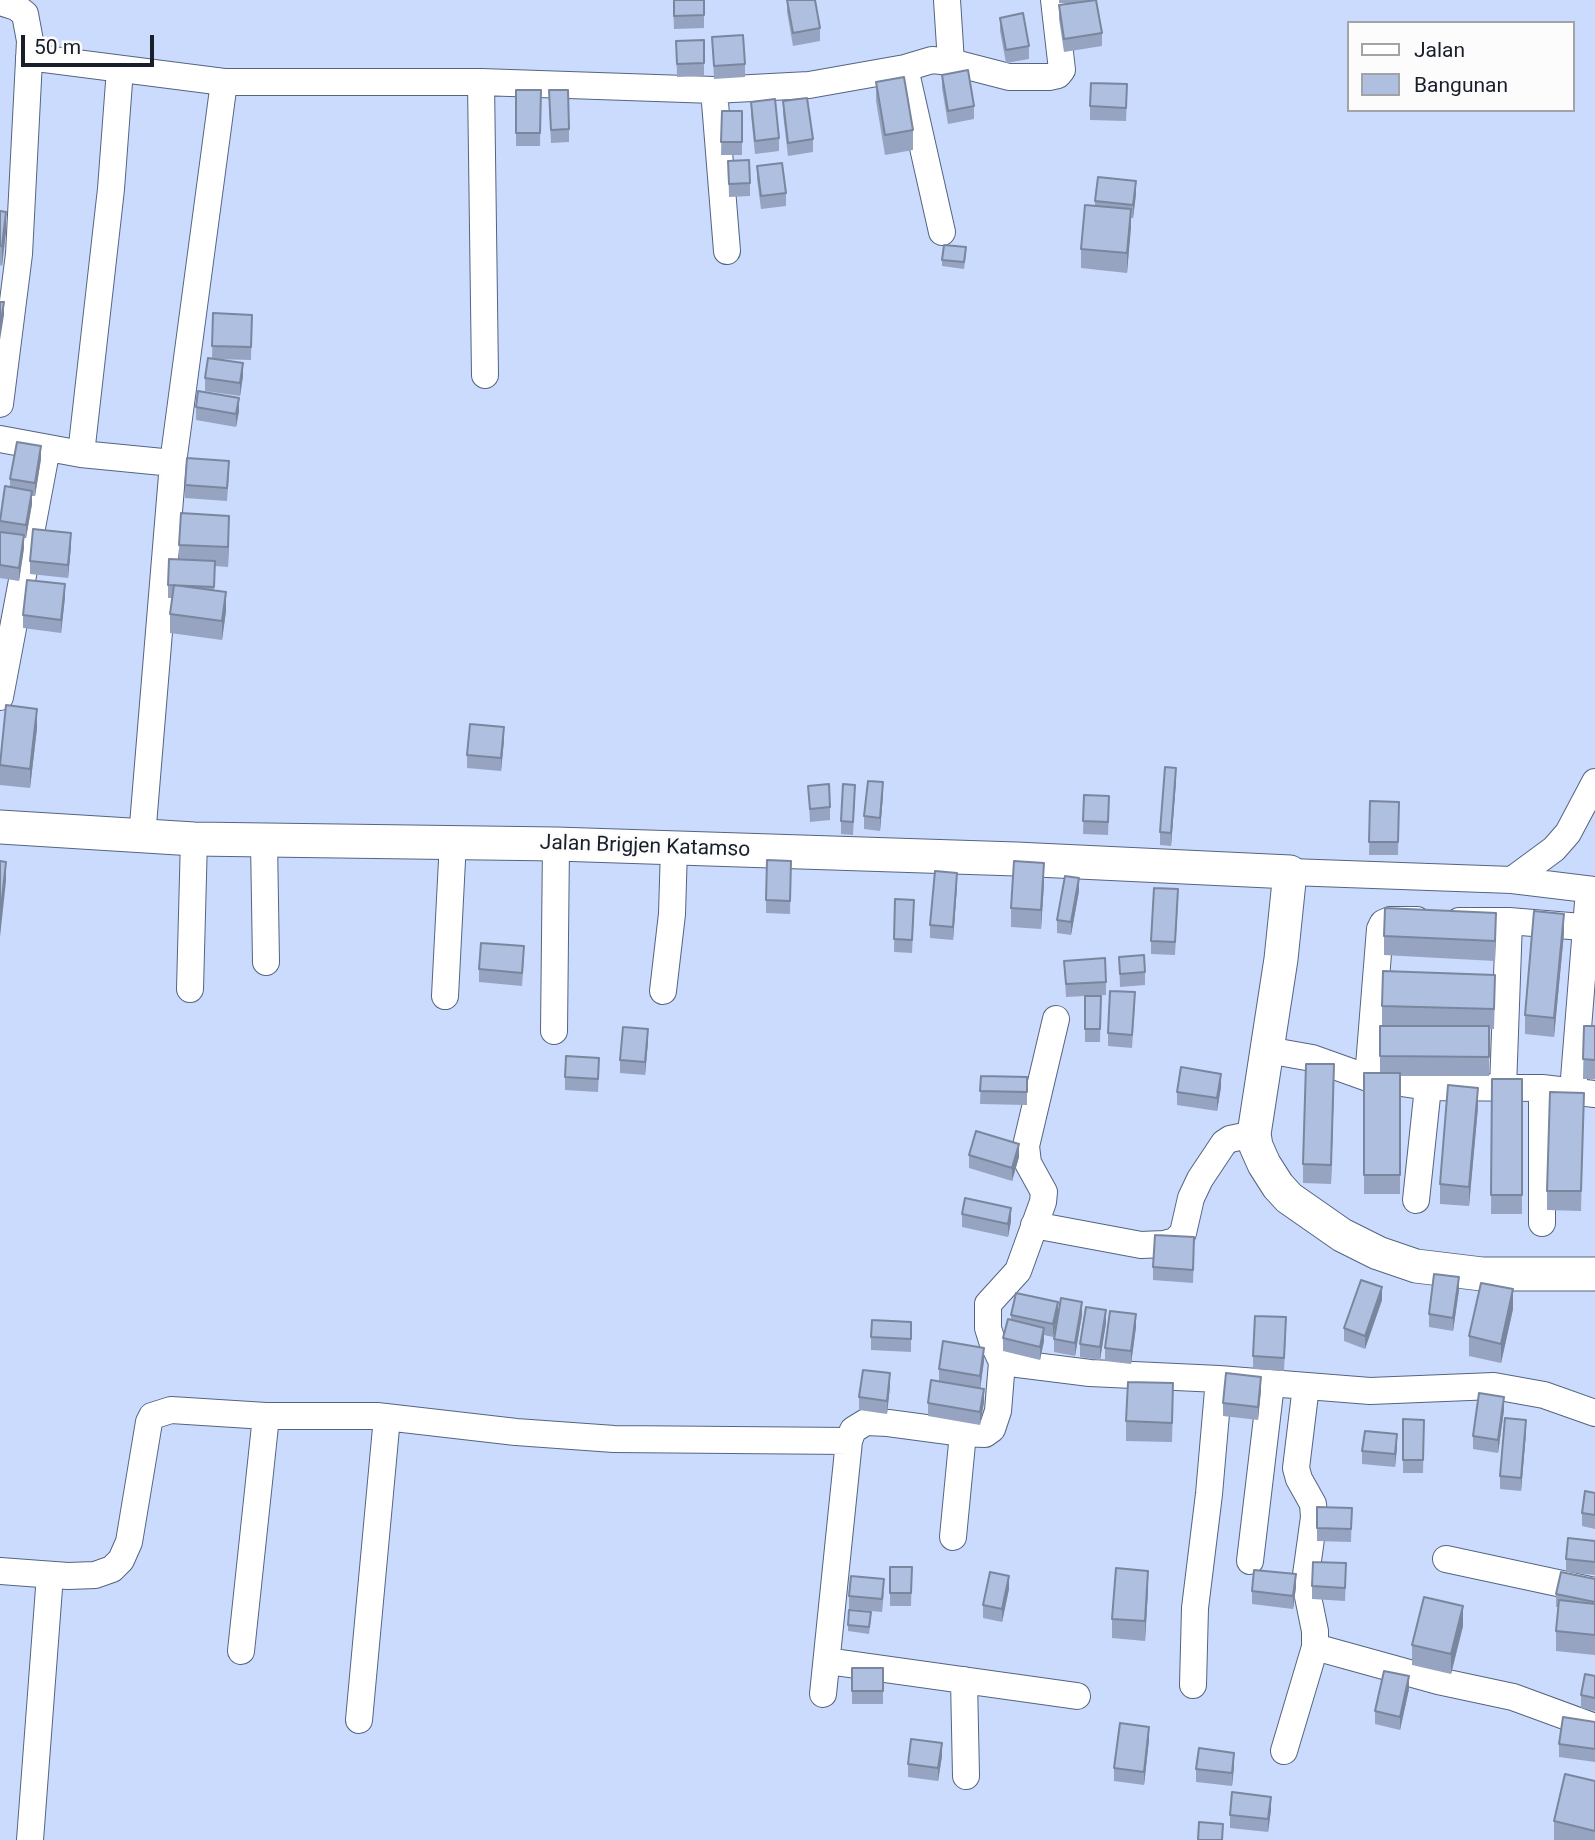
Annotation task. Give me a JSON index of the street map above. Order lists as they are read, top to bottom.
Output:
{
  "streets": {
    "main road": ["Jalan Brigjen Katamso"]
  },
  "legend": ["Jalan", "Bangunan"],
  "scale_bar": "50 m"
}
